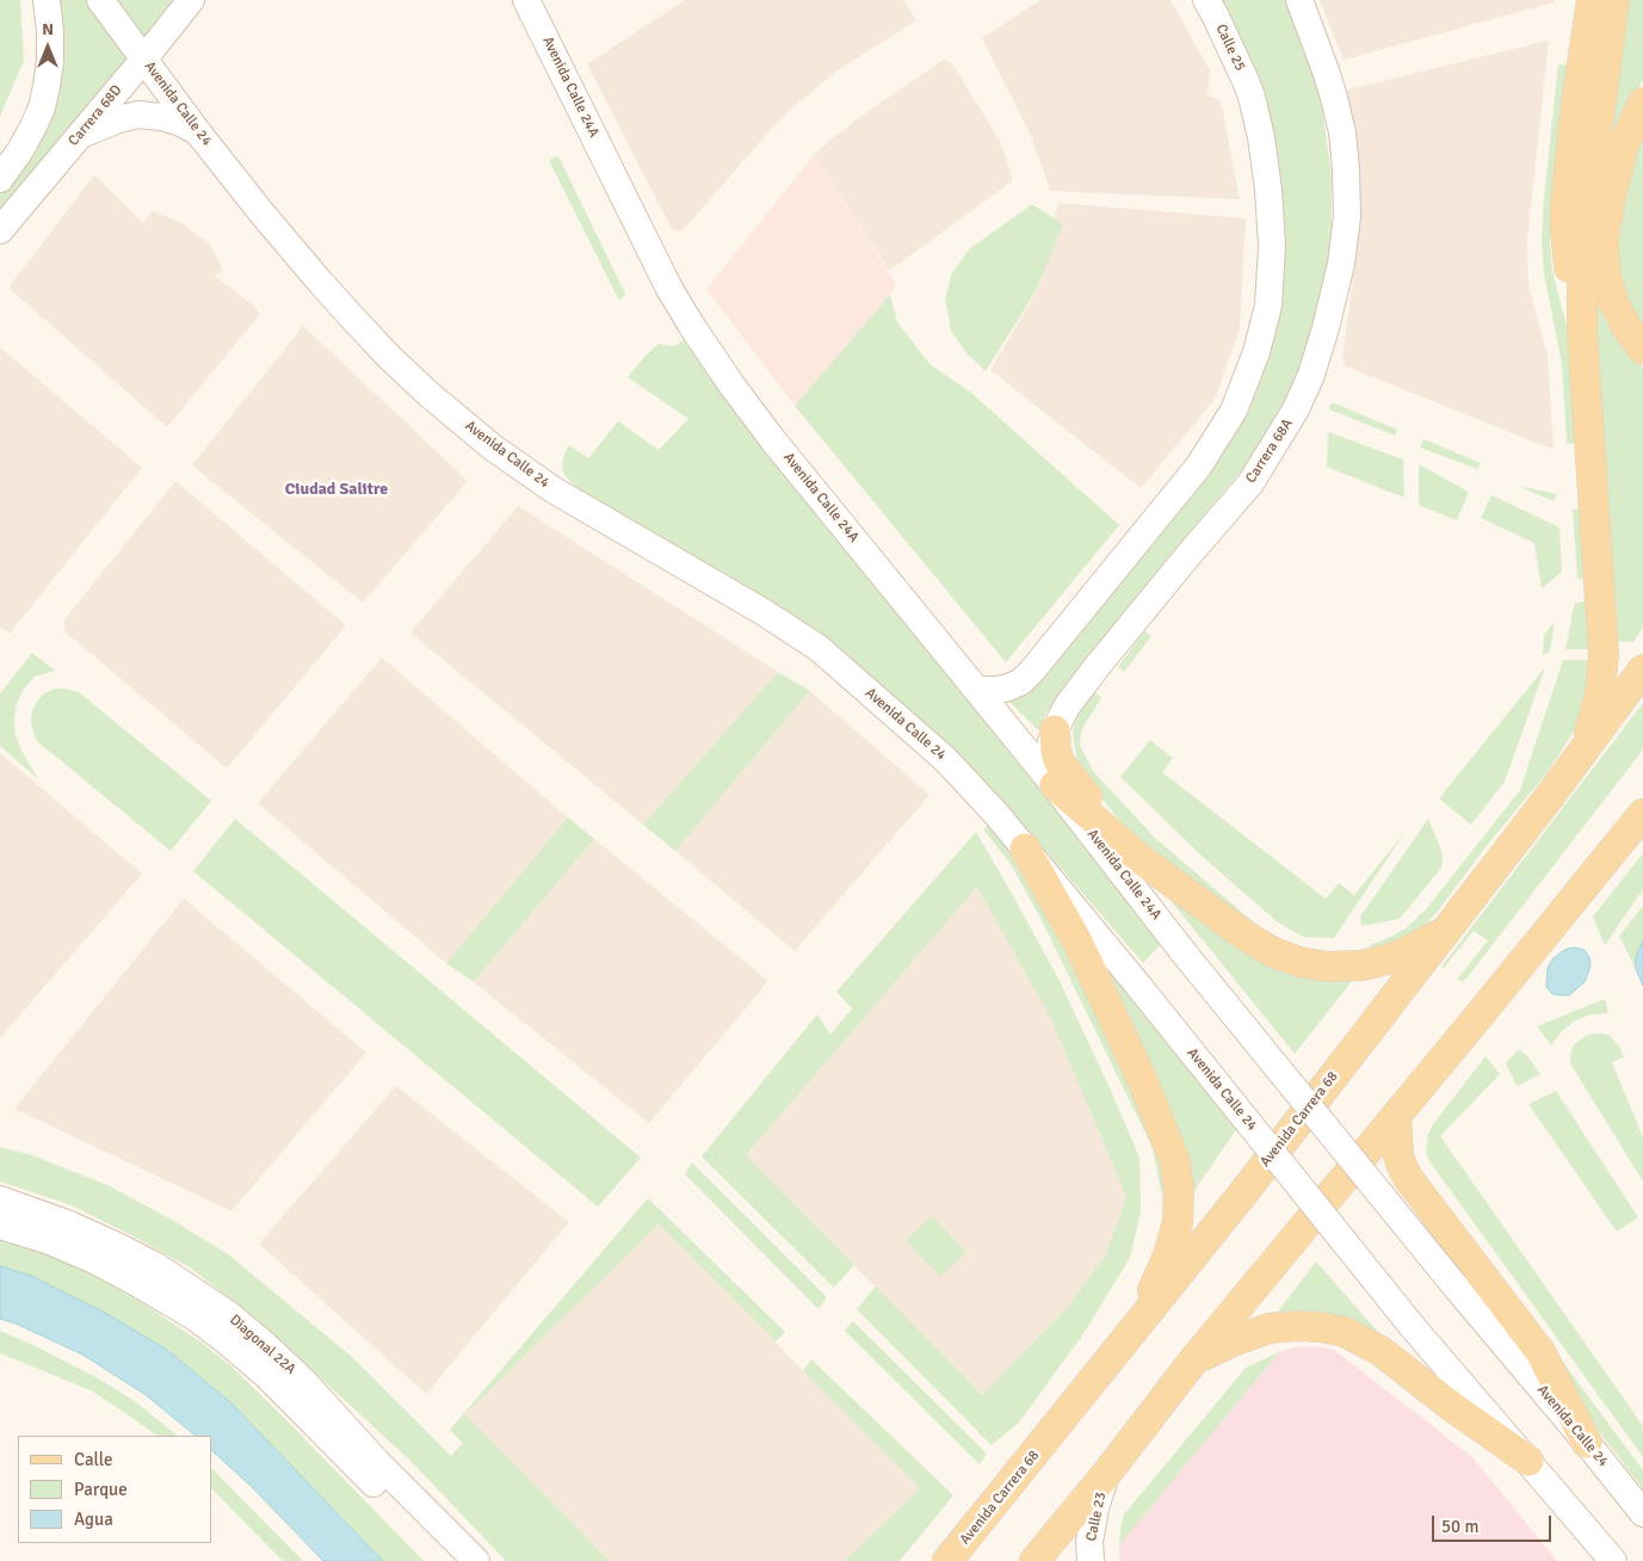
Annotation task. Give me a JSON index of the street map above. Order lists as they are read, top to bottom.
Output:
{
  "streets": {
    "main road": [
      "Calle 25",
      "Avenida Calle 24A",
      "Avenida Calle 24",
      "Carrera 68D",
      "Carrera 68A",
      "Avenida Carrera 68",
      "Diagonal 22A",
      "Calle 23"
    ]
  },
  "crossings": [
    ["Calle 25", "Avenida Calle 24A"],
    ["Avenida Calle 24A", "Avenida Calle 24"],
    ["Avenida Calle 24A", "Carrera 68A"],
    ["Avenida Calle 24", "Carrera 68D"]
  ],
  "districts": ["Ciudad Salitre"],
  "legend": ["Calle", "Parque", "Agua"],
  "scale_bar": "50 m",
  "north": "top"
}
